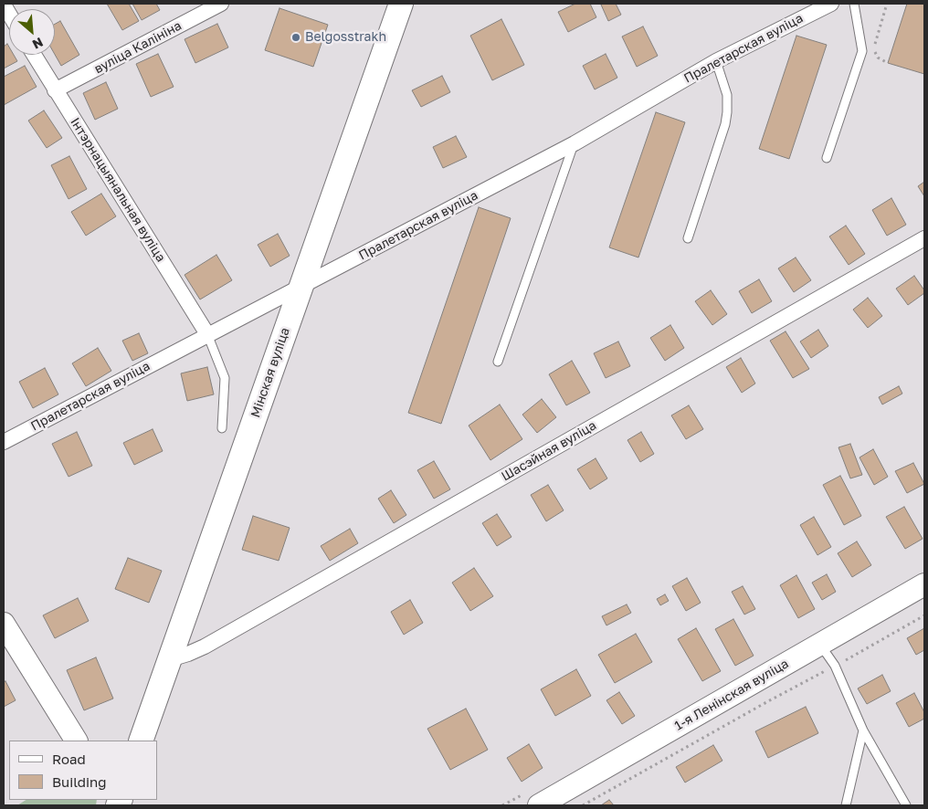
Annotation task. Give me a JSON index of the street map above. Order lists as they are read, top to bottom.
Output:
{
  "streets": {
    "main road": ["Мінская вуліца", "1-я Ленінская вуліца"],
    "street": [
      "вуліца Калініна",
      "Пралетарская вуліца",
      "Інтэрнацыянальная вуліца",
      "Шасэйная вуліца"
    ]
  },
  "crossings": [
    ["вуліца Калініна", "Інтэрнацыянальная вуліца"],
    ["Пралетарская вуліца", "Інтэрнацыянальная вуліца"],
    ["Пралетарская вуліца", "Мінская вуліца"],
    ["Мінская вуліца", "Шасэйная вуліца"]
  ],
  "places": ["Belgosstrakh"],
  "legend": ["Road", "Building"],
  "north": "bottom right"
}
